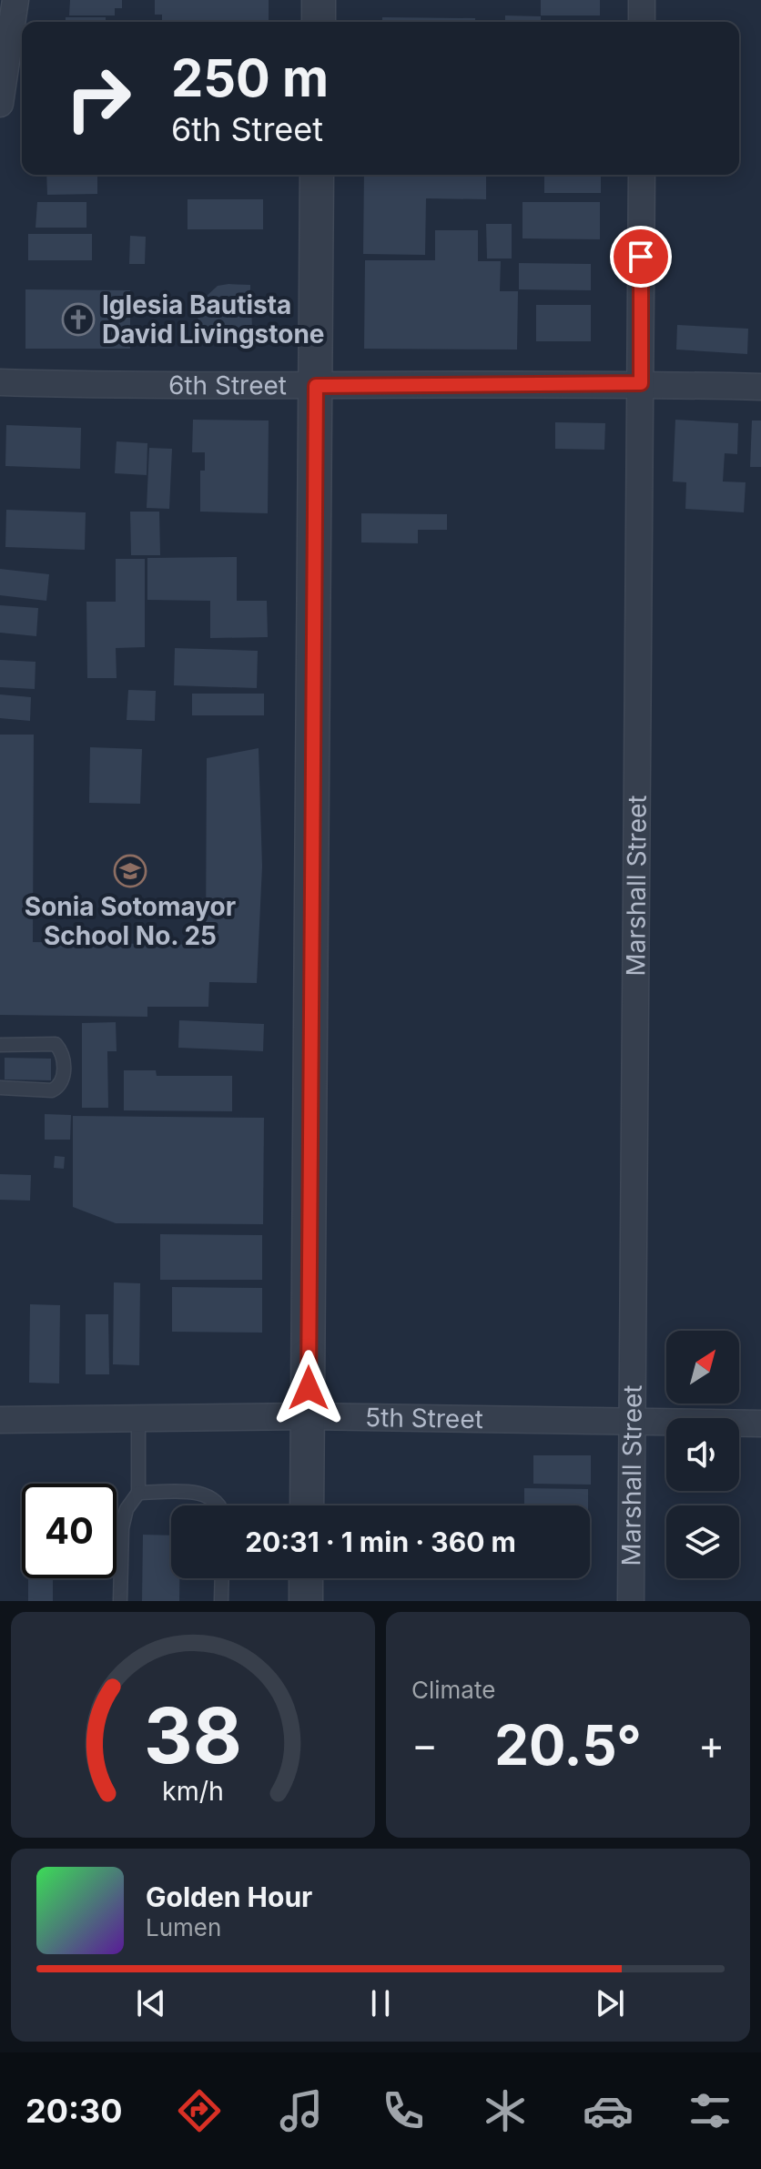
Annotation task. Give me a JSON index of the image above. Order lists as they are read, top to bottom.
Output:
{
  "streets": {
    "street": ["6th Street", "Marshall Street", "5th Street"]
  },
  "crossings": [
    ["6th Street", "Marshall Street"],
    ["Marshall Street", "5th Street"]
  ],
  "places": {
    "church": ["Iglesia Bautista David Livingstone"],
    "school or university": ["Sonia Sotomayor School No. 25"]
  },
  "north": "top right",
  "page": {
    "turn": ["250 m", "6th Street"],
    "limit": "40",
    "trip": "20:31 · 1 min · 360 m",
    "tile": "Climate",
    "heat": ["−", "20.5°", "+"],
    "song": ["Golden Hour", "Lumen"],
    "tabs": "20:30",
    "gauge": ["38", "km/h"]
  }
}
